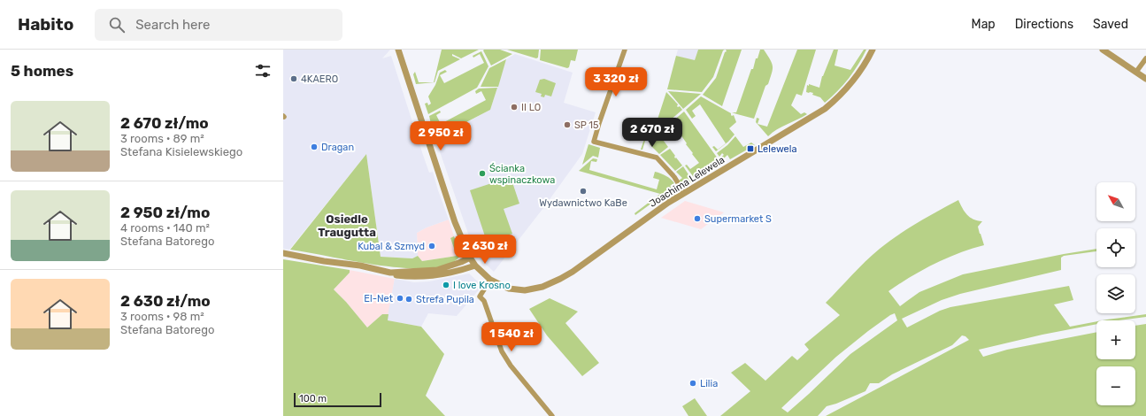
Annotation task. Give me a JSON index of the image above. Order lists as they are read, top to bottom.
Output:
{
  "streets": {
    "street": ["Joachima Lelewela"]
  },
  "districts": ["Osiedle Traugutta"],
  "places": {
    "other": [
      "4KAERO",
      "II LO",
      "SP 15",
      "Dragan",
      "Ścianka wspinaczkowa",
      "Wydawnictwo KaBe",
      "Supermarket S",
      "Kubal & Szmyd",
      "I love Krosno",
      "El-Net",
      "Strefa Pupila",
      "Lilia"
    ],
    "transit": ["Lelewela"]
  },
  "scale_bar": "100 m",
  "north": "top left",
  "page": {
    "header": "Habito",
    "search": "Search here",
    "nav": ["Map", "Directions", "Saved"],
    "heading": "5 homes",
    "price": [
      "3 320 zł",
      "2 670 zł",
      "2 950 zł",
      "2 630 zł",
      "1 540 zł"
    ],
    "list": [
      {
        "name": "2 670 zł/mo",
        "note": "3 rooms · 89 m² · Stefana Kisielewskiego"
      },
      {
        "name": "2 950 zł/mo",
        "note": "4 rooms · 140 m² · Stefana Batorego"
      },
      {
        "name": "2 630 zł/mo",
        "note": "3 rooms · 98 m² · Stefana Batorego"
      }
    ],
    "map_buttons": ["+", "−"],
    "scale": "100 m"
  }
}
